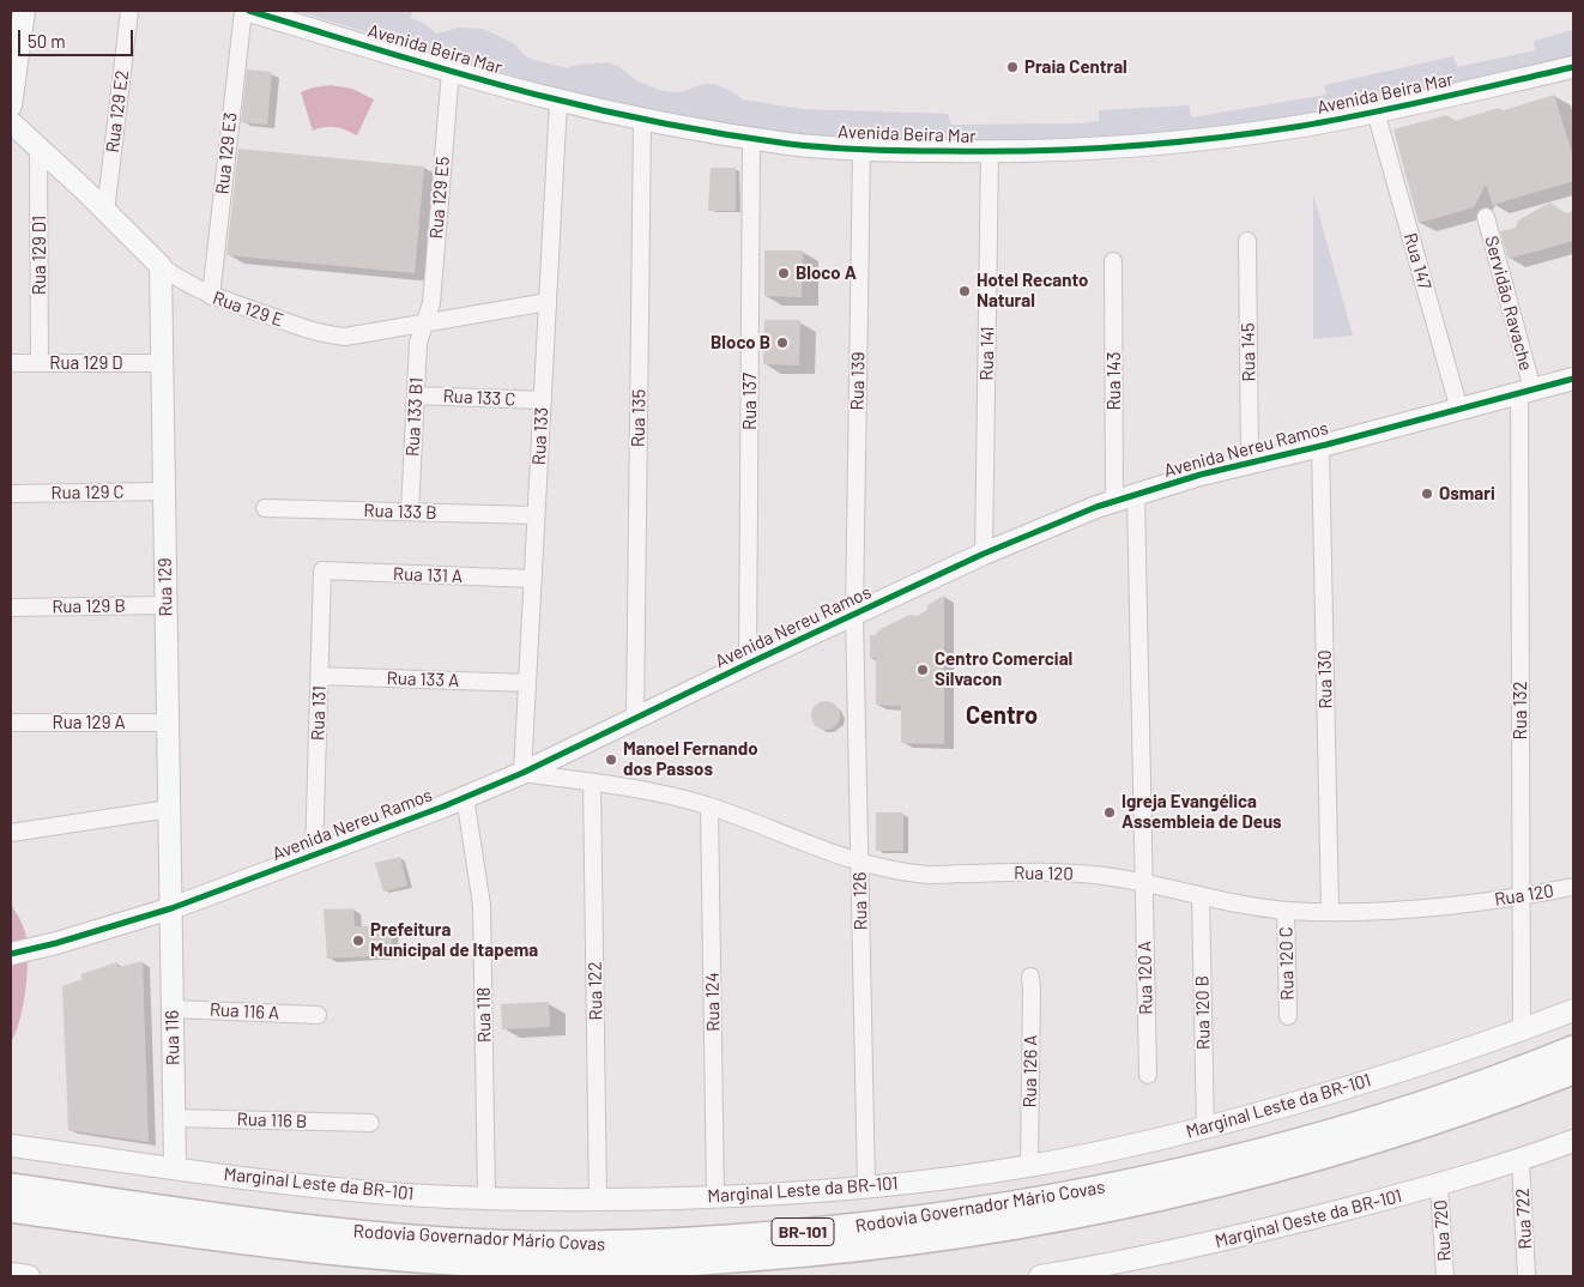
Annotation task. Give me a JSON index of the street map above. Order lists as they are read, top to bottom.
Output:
{
  "streets": {
    "highway": ["Rodovia Governador Mário Covas", "BR-101"],
    "main road": [
      "Avenida Beira Mar",
      "Rua 129 E",
      "Avenida Nereu Ramos",
      "Rua 129",
      "Rua 116",
      "Marginal Leste da BR-101",
      "Marginal Oeste da BR-101"
    ],
    "street": [
      "Rua 129 E2",
      "Rua 129 E3",
      "Rua 129 E5",
      "Rua 129 D1",
      "Rua 147",
      "Servidão Ravache",
      "Rua 145",
      "Rua 141",
      "Rua 129 D",
      "Rua 139",
      "Rua 143",
      "Rua 133 C",
      "Rua 137",
      "Rua 133 B1",
      "Rua 135",
      "Rua 133",
      "Rua 129 C",
      "Rua 133 B",
      "Rua 131 A",
      "Rua 129 B",
      "Rua 133 A",
      "Rua 130",
      "Rua 132",
      "Rua 131",
      "Rua 129 A",
      "Rua 120",
      "Rua 126",
      "Rua 120 C",
      "Rua 120 A",
      "Rua 122",
      "Rua 124",
      "Rua 116 A",
      "Rua 120 B",
      "Rua 118",
      "Rua 126 A",
      "Rua 116 B",
      "Rua 722",
      "Rua 720"
    ]
  },
  "crossings": [
    ["Avenida Beira Mar", "Rua 129 E5"],
    ["Avenida Beira Mar", "Rua 147"],
    ["Avenida Beira Mar", "Rua 141"],
    ["Avenida Beira Mar", "Rua 139"],
    ["Avenida Beira Mar", "Rua 137"],
    ["Avenida Beira Mar", "Rua 135"],
    ["Avenida Beira Mar", "Rua 133"],
    ["Rua 129 E2", "Rua 129 E"],
    ["Rua 129 E3", "Rua 129 E"],
    ["Rua 129 E5", "Rua 129 E"],
    ["Rua 129 E5", "Rua 133 B1"],
    ["Rua 129 D1", "Rua 129 E"],
    ["Rua 129 D1", "Rua 129 D"],
    ["Rua 147", "Avenida Nereu Ramos"],
    ["Servidão Ravache", "Avenida Nereu Ramos"],
    ["Servidão Ravache", "Rua 132"],
    ["Rua 129 E", "Rua 133 B1"],
    ["Rua 129 E", "Rua 133"],
    ["Rua 129 E", "Rua 129"],
    ["Rua 145", "Avenida Nereu Ramos"],
    ["Rua 141", "Avenida Nereu Ramos"],
    ["Rua 129 D", "Rua 129"],
    ["Rua 139", "Avenida Nereu Ramos"],
    ["Rua 139", "Rua 126"],
    ["Rua 143", "Avenida Nereu Ramos"],
    ["Rua 133 C", "Rua 133 B1"],
    ["Rua 133 C", "Rua 133"],
    ["Rua 137", "Avenida Nereu Ramos"],
    ["Rua 133 B1", "Rua 133 B"],
    ["Rua 135", "Avenida Nereu Ramos"],
    ["Rua 133", "Avenida Nereu Ramos"],
    ["Rua 133", "Rua 133 B"],
    ["Rua 133", "Rua 131 A"],
    ["Rua 133", "Rua 133 A"],
    ["Rua 133", "Rua 120"],
    ["Avenida Nereu Ramos", "Rua 129"],
    ["Avenida Nereu Ramos", "Rua 130"],
    ["Avenida Nereu Ramos", "Rua 132"],
    ["Avenida Nereu Ramos", "Rua 131"],
    ["Avenida Nereu Ramos", "Rua 120"],
    ["Avenida Nereu Ramos", "Rua 126"],
    ["Avenida Nereu Ramos", "Rua 120 A"],
    ["Avenida Nereu Ramos", "Rua 118"],
    ["Avenida Nereu Ramos", "Rua 116"],
    ["Rua 129 C", "Rua 129"],
    ["Rua 131 A", "Rua 131"],
    ["Rua 129", "Rua 129 B"],
    ["Rua 129", "Rua 129 A"],
    ["Rua 129", "Rua 116"],
    ["Rua 133 A", "Rua 131"],
    ["Rua 130", "Rua 120"],
    ["Rua 132", "Rua 120"],
    ["Rua 132", "Marginal Leste da BR-101"],
    ["Rua 120", "Rua 126"],
    ["Rua 120", "Rua 120 C"],
    ["Rua 120", "Rua 120 A"],
    ["Rua 120", "Rua 122"],
    ["Rua 120", "Rua 124"],
    ["Rua 120", "Rua 120 B"],
    ["Rua 126", "Marginal Leste da BR-101"],
    ["Rua 122", "Marginal Leste da BR-101"],
    ["Rua 124", "Marginal Leste da BR-101"],
    ["Rua 116 A", "Rua 116"],
    ["Rua 120 B", "Marginal Leste da BR-101"],
    ["Rua 118", "Marginal Leste da BR-101"],
    ["Rua 116", "Marginal Leste da BR-101"],
    ["Rua 116", "Rua 116 B"],
    ["Rua 126 A", "Marginal Leste da BR-101"],
    ["Marginal Oeste da BR-101", "Rua 722"],
    ["Marginal Oeste da BR-101", "Rua 720"]
  ],
  "districts": ["Centro"],
  "places": [
    "Praia Central",
    "Bloco A",
    "Hotel Recanto Natural",
    "Bloco B",
    "Osmari",
    "Centro Comercial Silvacon",
    "Manoel Fernando dos Passos",
    "Igreja Evangélica Assembleia de Deus",
    "Prefeitura Municipal de Itapema"
  ],
  "scale_bar": "50 m"
}
